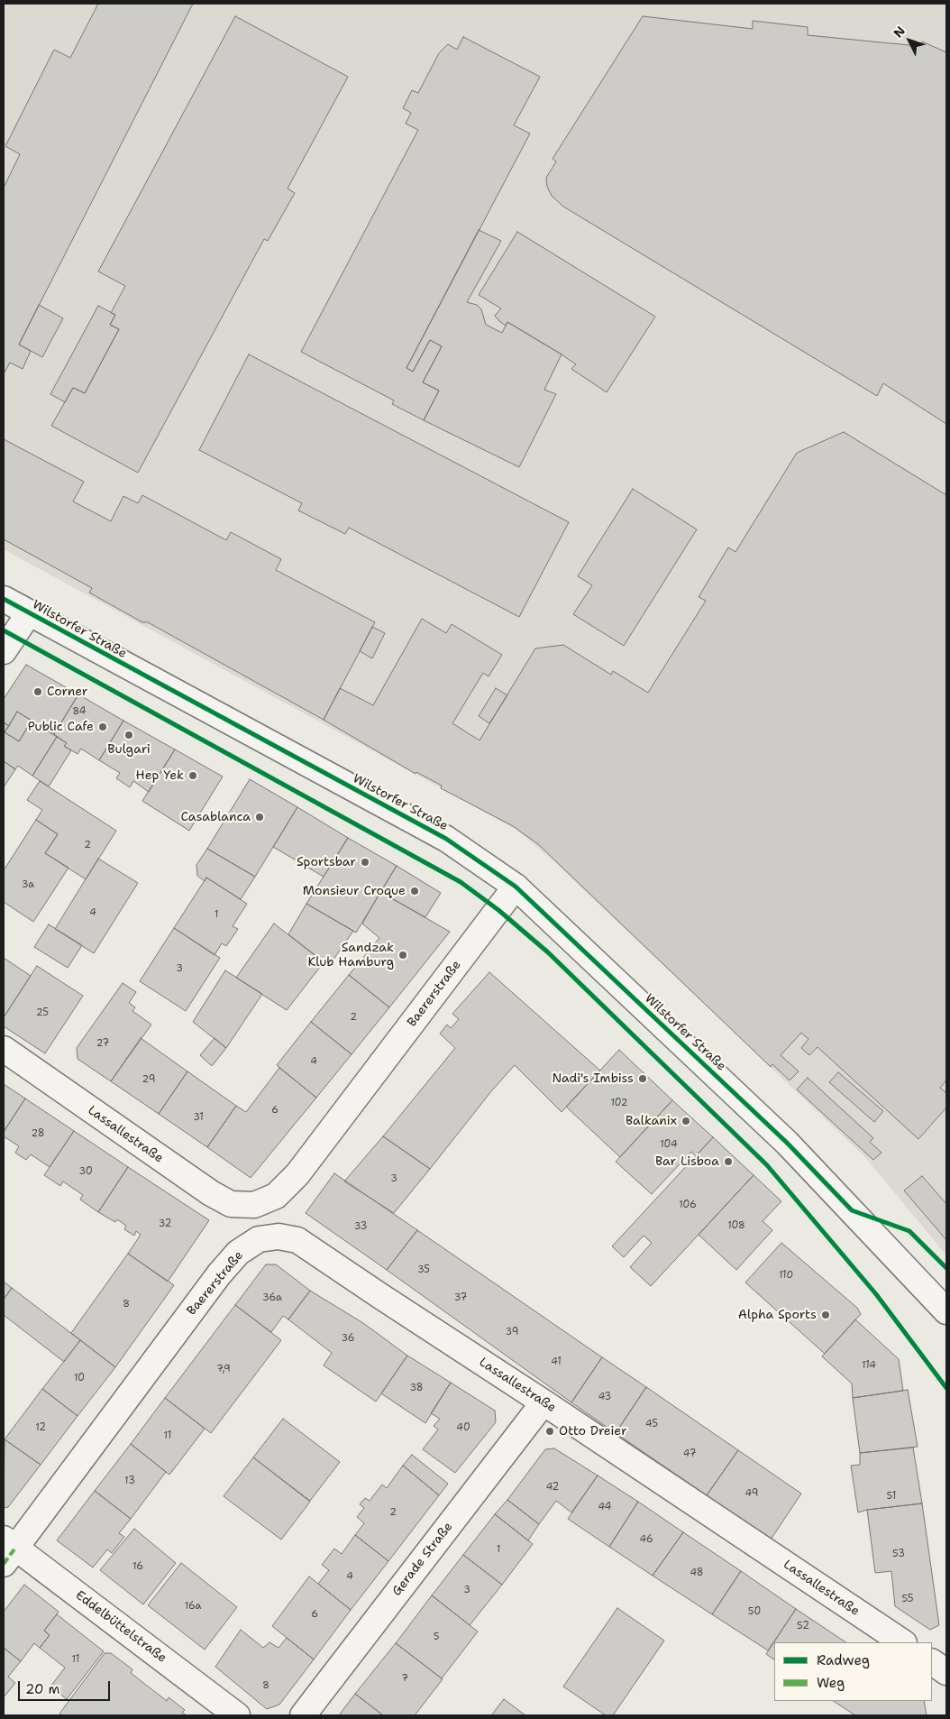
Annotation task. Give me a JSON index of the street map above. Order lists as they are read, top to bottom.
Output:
{
  "streets": {
    "street": [
      "Wilstorfer Straße",
      "Baererstraße",
      "Lassallestraße",
      "Gerade Straße",
      "Eddelbüttelstraße"
    ]
  },
  "crossings": [
    ["Wilstorfer Straße", "Baererstraße"],
    ["Baererstraße", "Lassallestraße"],
    ["Baererstraße", "Eddelbüttelstraße"],
    ["Lassallestraße", "Gerade Straße"]
  ],
  "places": [
    "Corner",
    "Public Cafe",
    "Bulgari",
    "Hep Yek",
    "Casablanca",
    "Sportsbar",
    "Monsieur Croque",
    "Sandzak Klub Hamburg",
    "Nadi's Imbiss",
    "Balkanix",
    "Bar Lisboa",
    "Alpha Sports",
    "Otto Dreier"
  ],
  "house_numbers": [
    "84",
    "2",
    "3a",
    "4",
    "1",
    "3",
    "25",
    "2",
    "27",
    "4",
    "29",
    "102",
    "6",
    "31",
    "28",
    "104",
    "30",
    "3",
    "106",
    "32",
    "108",
    "33",
    "35",
    "110",
    "36a",
    "37",
    "8",
    "39",
    "36",
    "41",
    "114",
    "7,9",
    "10",
    "38",
    "43",
    "45",
    "12",
    "40",
    "11",
    "47",
    "13",
    "42",
    "49",
    "51",
    "44",
    "2",
    "46",
    "1",
    "53",
    "16",
    "48",
    "4",
    "3",
    "55",
    "16a",
    "50",
    "6",
    "52",
    "5",
    "11",
    "7",
    "8"
  ],
  "legend": ["Radweg", "Weg"],
  "scale_bar": "20 m",
  "north": "top left"
}
